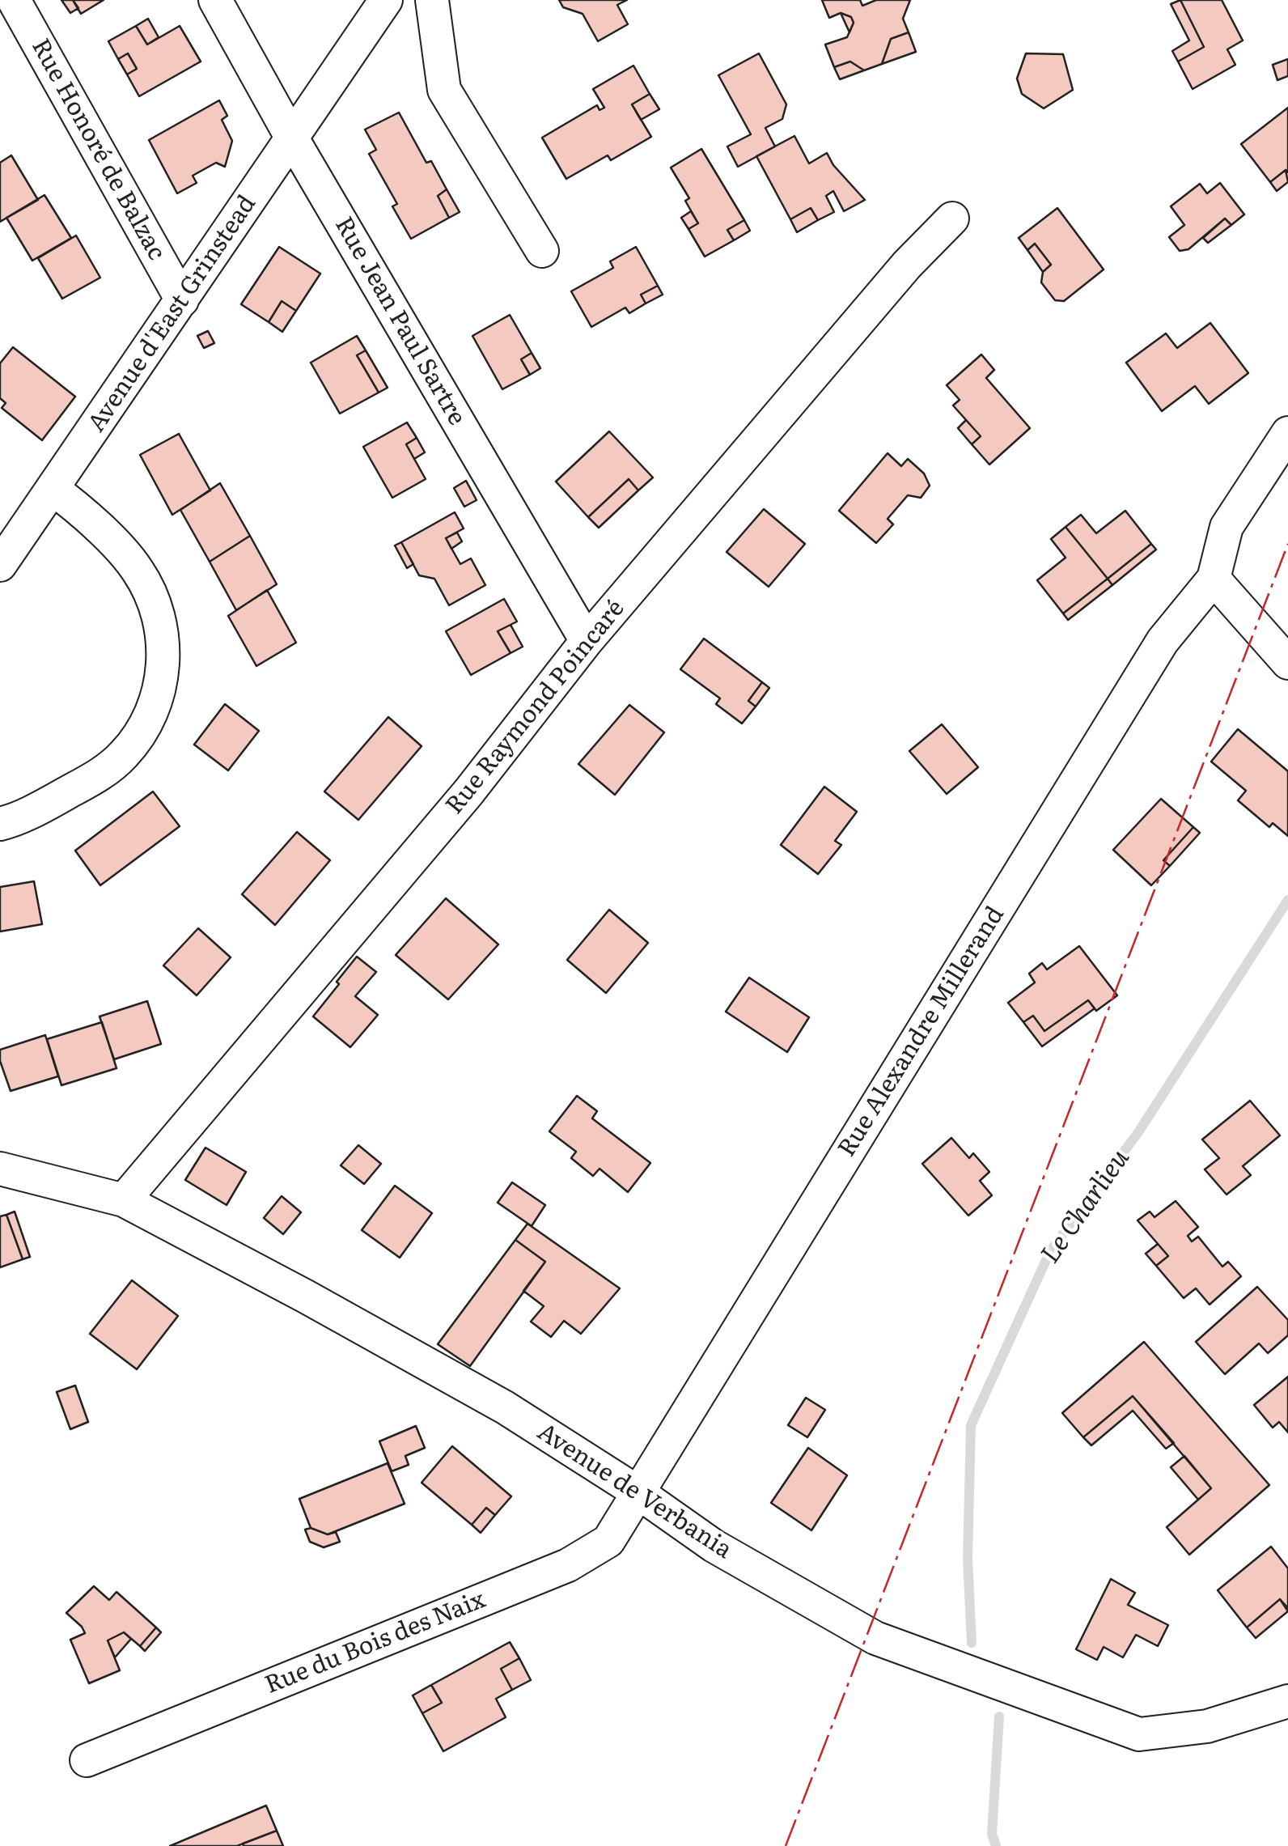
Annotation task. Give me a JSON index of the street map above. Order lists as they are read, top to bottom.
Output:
{
  "streets": {
    "street": [
      "Rue Honoré de Balzac",
      "Avenue d'East Grinstead",
      "Rue Jean Paul Sartre",
      "Rue Raymond Poincaré",
      "Rue Alexandre Millerand",
      "Avenue de Verbania",
      "Rue du Bois des Naix"
    ]
  },
  "crossings": [
    ["Rue Honoré de Balzac", "Avenue d'East Grinstead"],
    ["Avenue d'East Grinstead", "Rue Jean Paul Sartre"],
    ["Rue Jean Paul Sartre", "Rue Raymond Poincaré"],
    ["Rue Raymond Poincaré", "Avenue de Verbania"],
    ["Rue Alexandre Millerand", "Avenue de Verbania"],
    ["Rue Alexandre Millerand", "Rue du Bois des Naix"],
    ["Avenue de Verbania", "Rue du Bois des Naix"]
  ],
  "water": ["Le Charlieu"]
}
